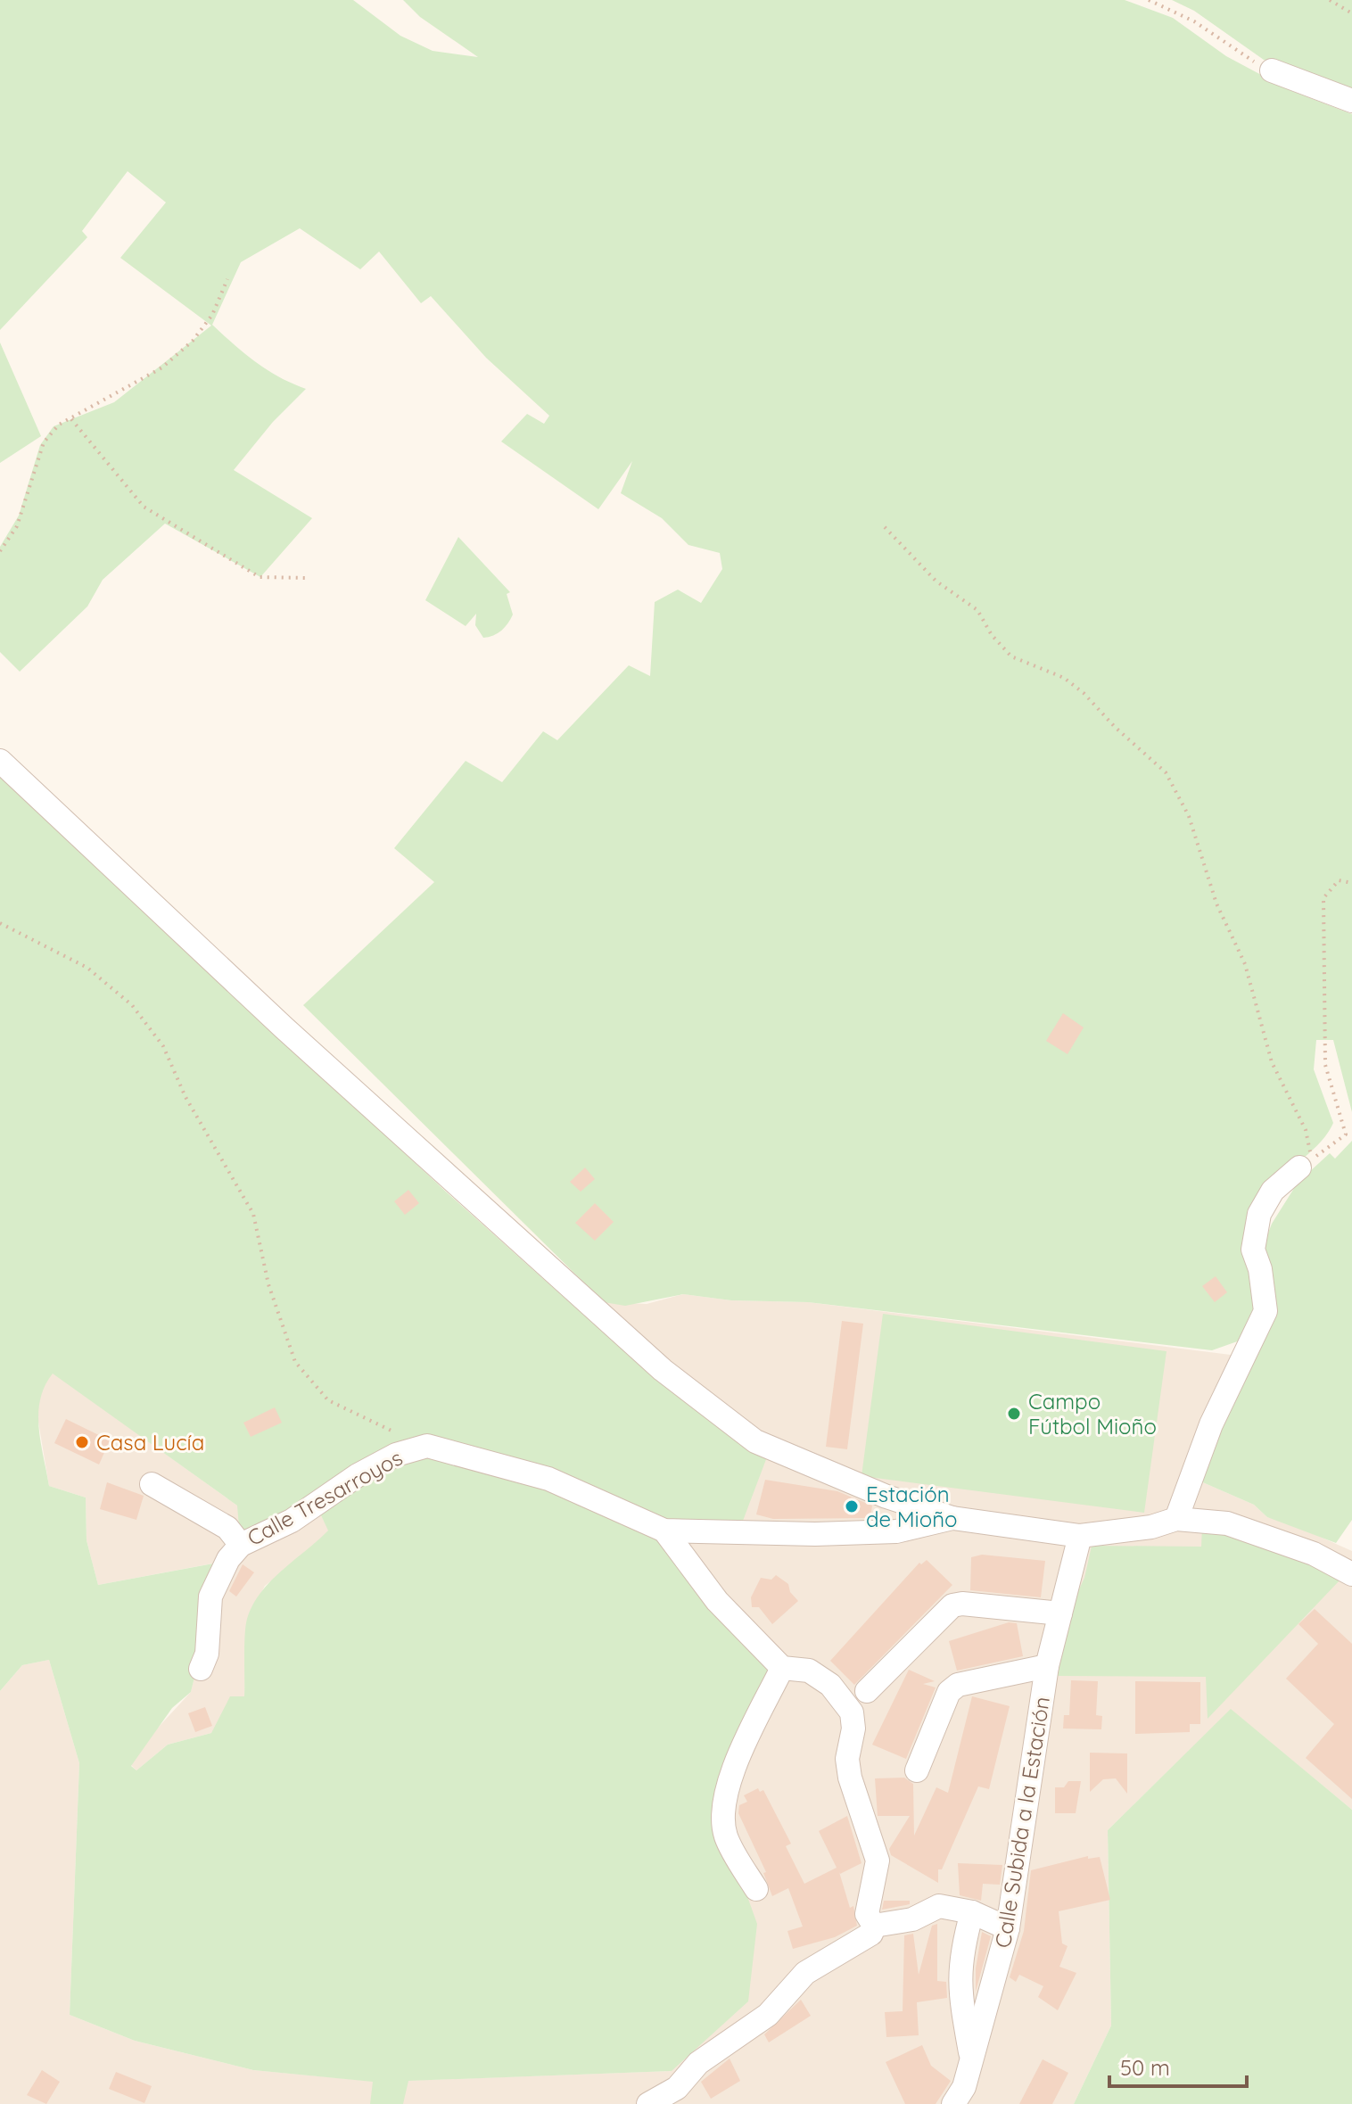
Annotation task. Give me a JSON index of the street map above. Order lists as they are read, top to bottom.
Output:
{
  "streets": {
    "street": ["Calle Tresarroyos", "Calle Subida a la Estación"]
  },
  "places": ["Campo Fútbol Mioño", "Casa Lucía", "Estación de Mioño"],
  "scale_bar": "50 m"
}
